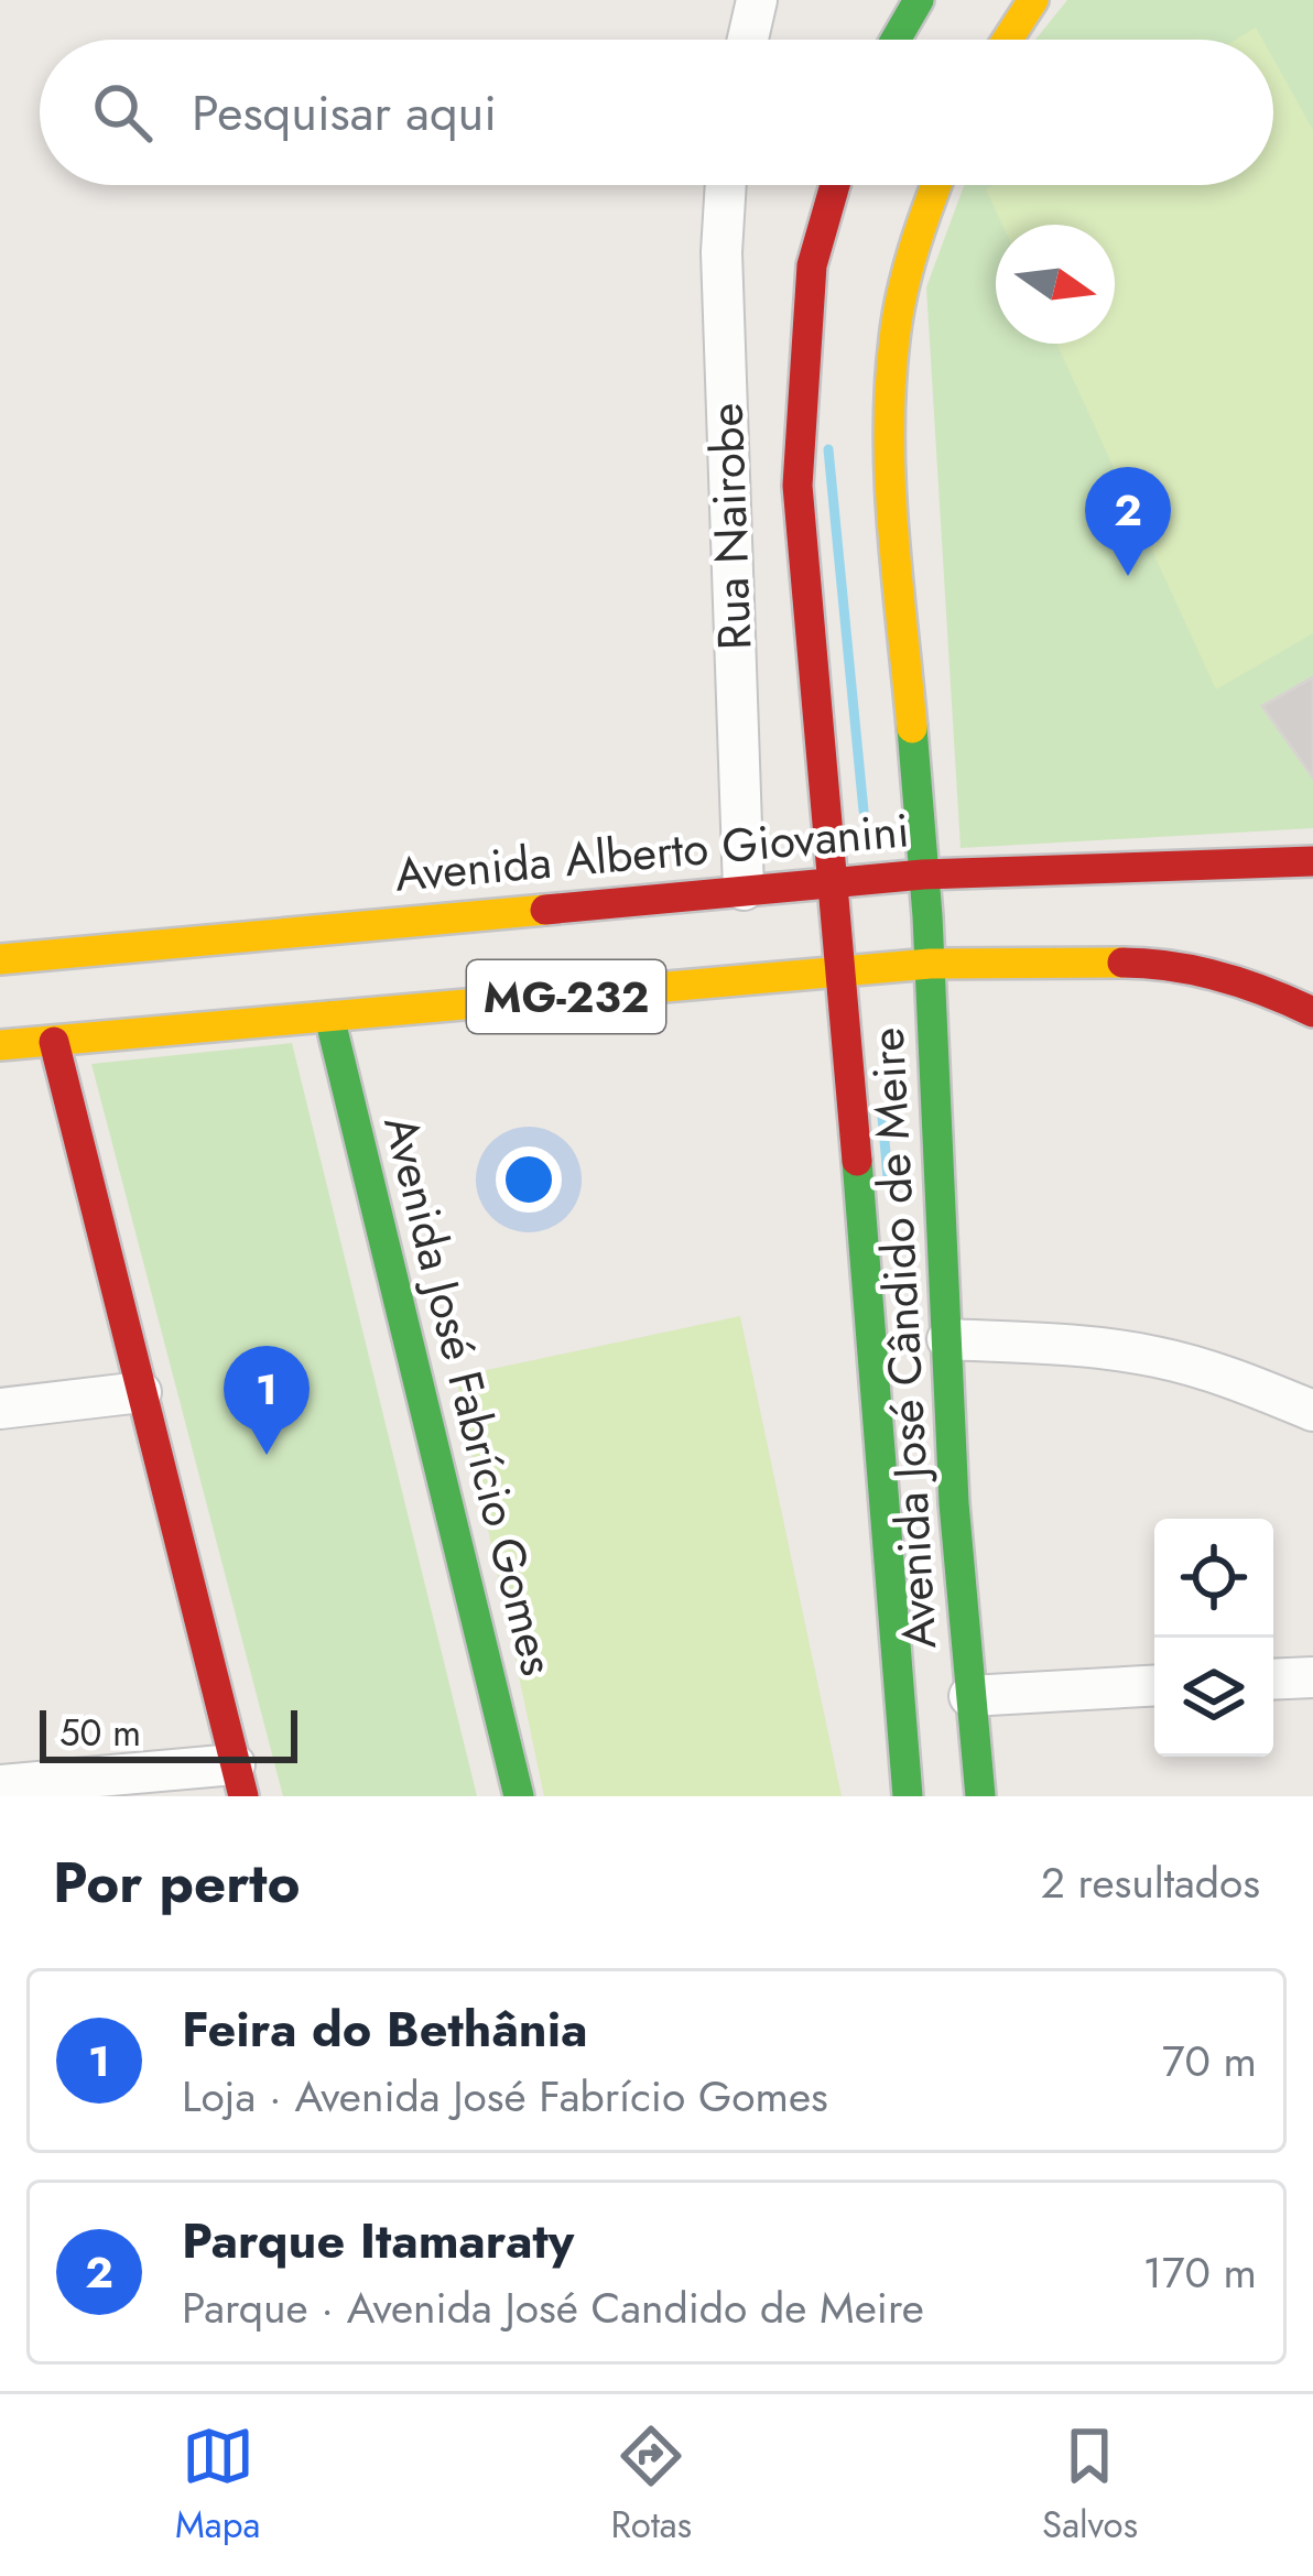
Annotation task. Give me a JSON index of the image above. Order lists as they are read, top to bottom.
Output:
{
  "streets": {
    "street": [
      "Rua Nairobe",
      "Avenida Alberto Giovanini",
      "MG-232",
      "Avenida José Cândido de Meire",
      "Avenida José Fabrício Gomes"
    ]
  },
  "crossings": [
    ["Rua Nairobe", "Avenida Alberto Giovanini"],
    ["Avenida Alberto Giovanini", "Avenida José Cândido de Meire"],
    ["MG-232", "Avenida José Cândido de Meire"],
    ["MG-232", "Avenida José Fabrício Gomes"]
  ],
  "scale_bar": "50 m",
  "north": "right",
  "page": {
    "search": "Pesquisar aqui",
    "pins": ["2", "1"],
    "scale": "50 m",
    "heading": ["Por perto", "2 resultados"],
    "list": [
      {
        "mark": "1",
        "name": "Feira do Bethânia",
        "note": "Loja · Avenida José Fabrício Gomes",
        "value": "70 m"
      },
      {
        "mark": "2",
        "name": "Parque Itamaraty",
        "note": "Parque · Avenida José Candido de Meire",
        "value": "170 m"
      }
    ],
    "nav": ["Mapa", "Rotas", "Salvos"]
  }
}
